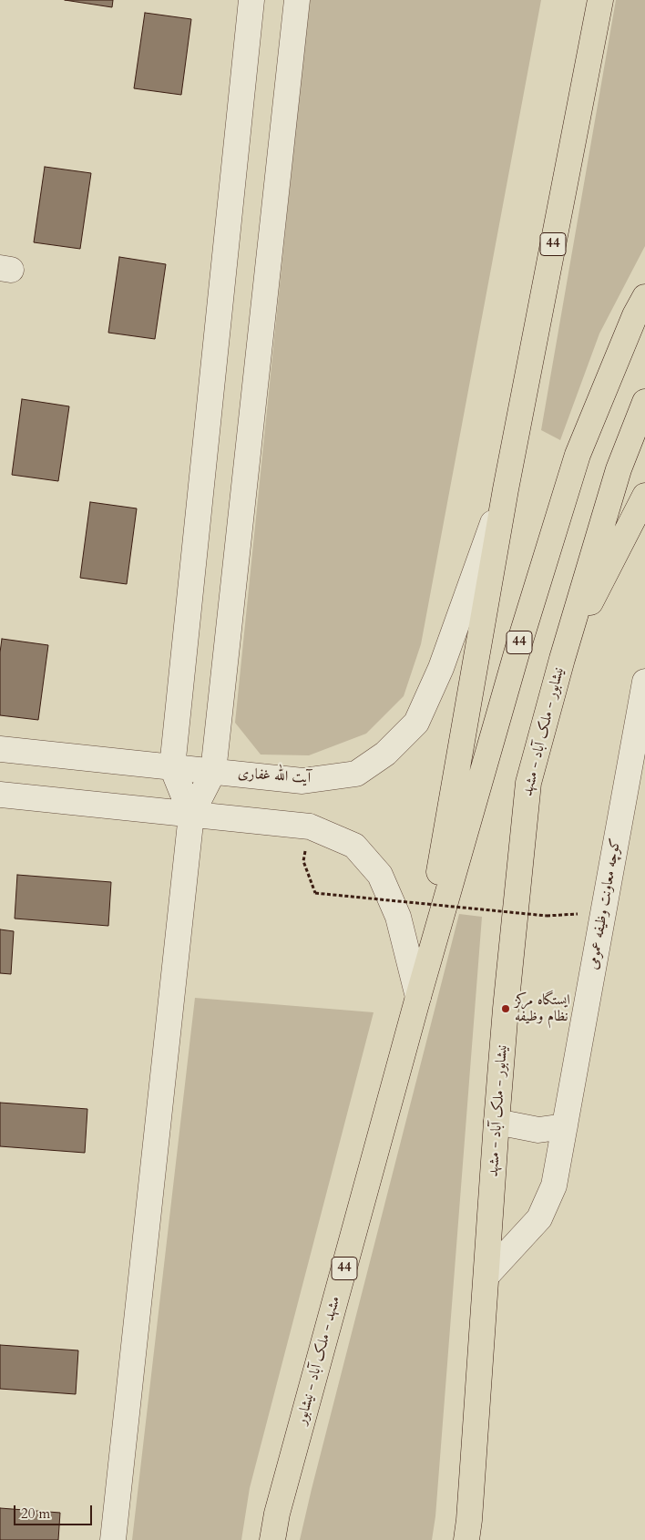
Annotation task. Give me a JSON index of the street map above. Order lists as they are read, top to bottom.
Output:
{
  "streets": {
    "highway": ["44", "نیشابور - ملک آباد - مشهد", "مشهد - ملک آباد - نیشابور"],
    "street": ["آیت الله غفاری", "کوچه معاونت وظیفه عمومی"]
  },
  "crossings": [
    ["44", "آیت الله غفاری"],
    ["44", "مشهد - ملک آباد - نیشابور"],
    ["نیشابور - ملک آباد - مشهد", "کوچه معاونت وظیفه عمومی"]
  ],
  "places": ["ایستگاه مرکز نظام وظیفه"],
  "scale_bar": "20 m"
}
